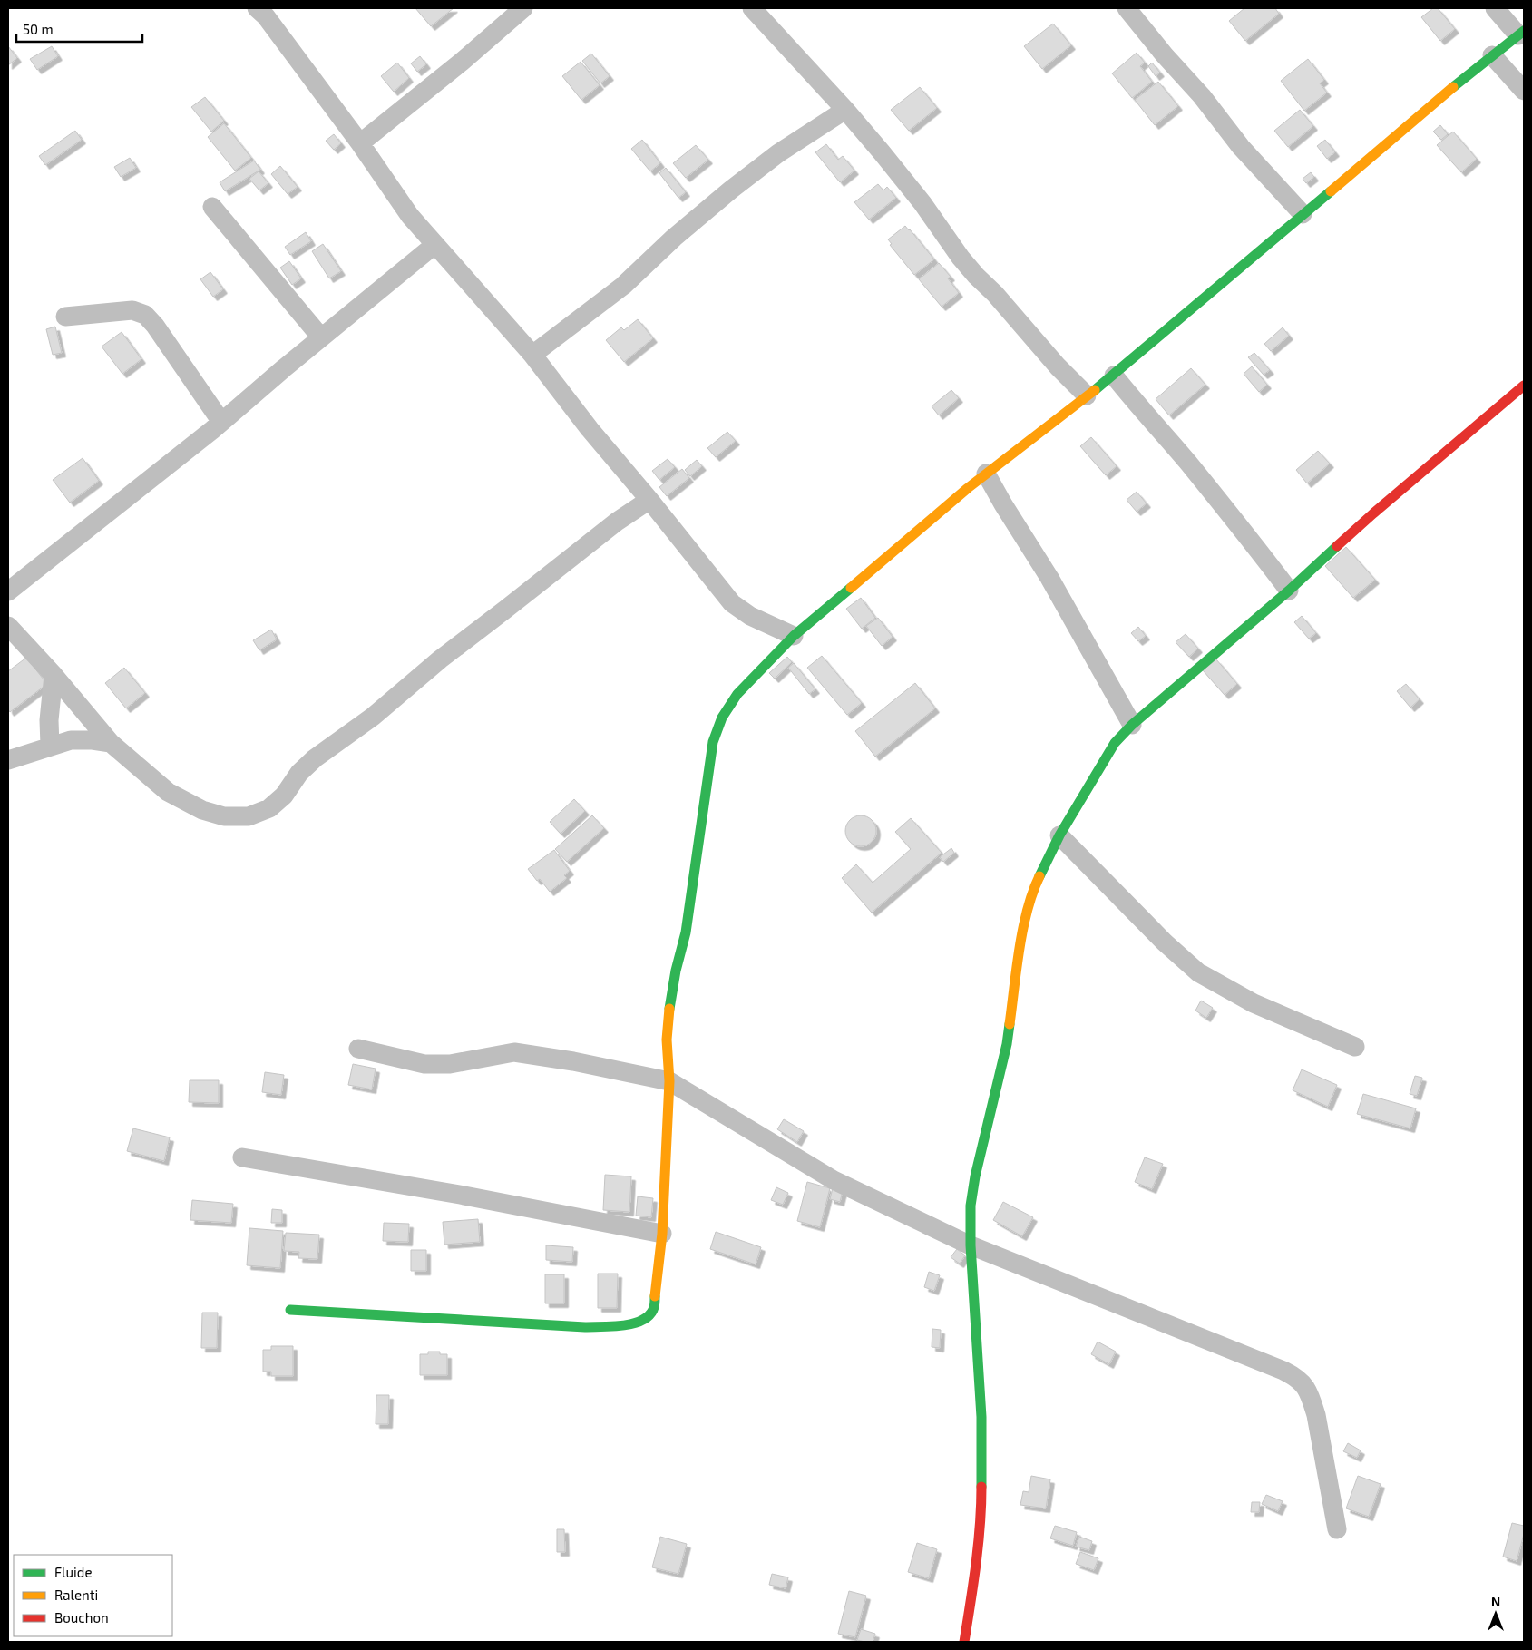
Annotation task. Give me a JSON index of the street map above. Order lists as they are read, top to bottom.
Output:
{
  "legend": ["Fluide", "Ralenti", "Bouchon"],
  "scale_bar": "50 m",
  "north": "top"
}
